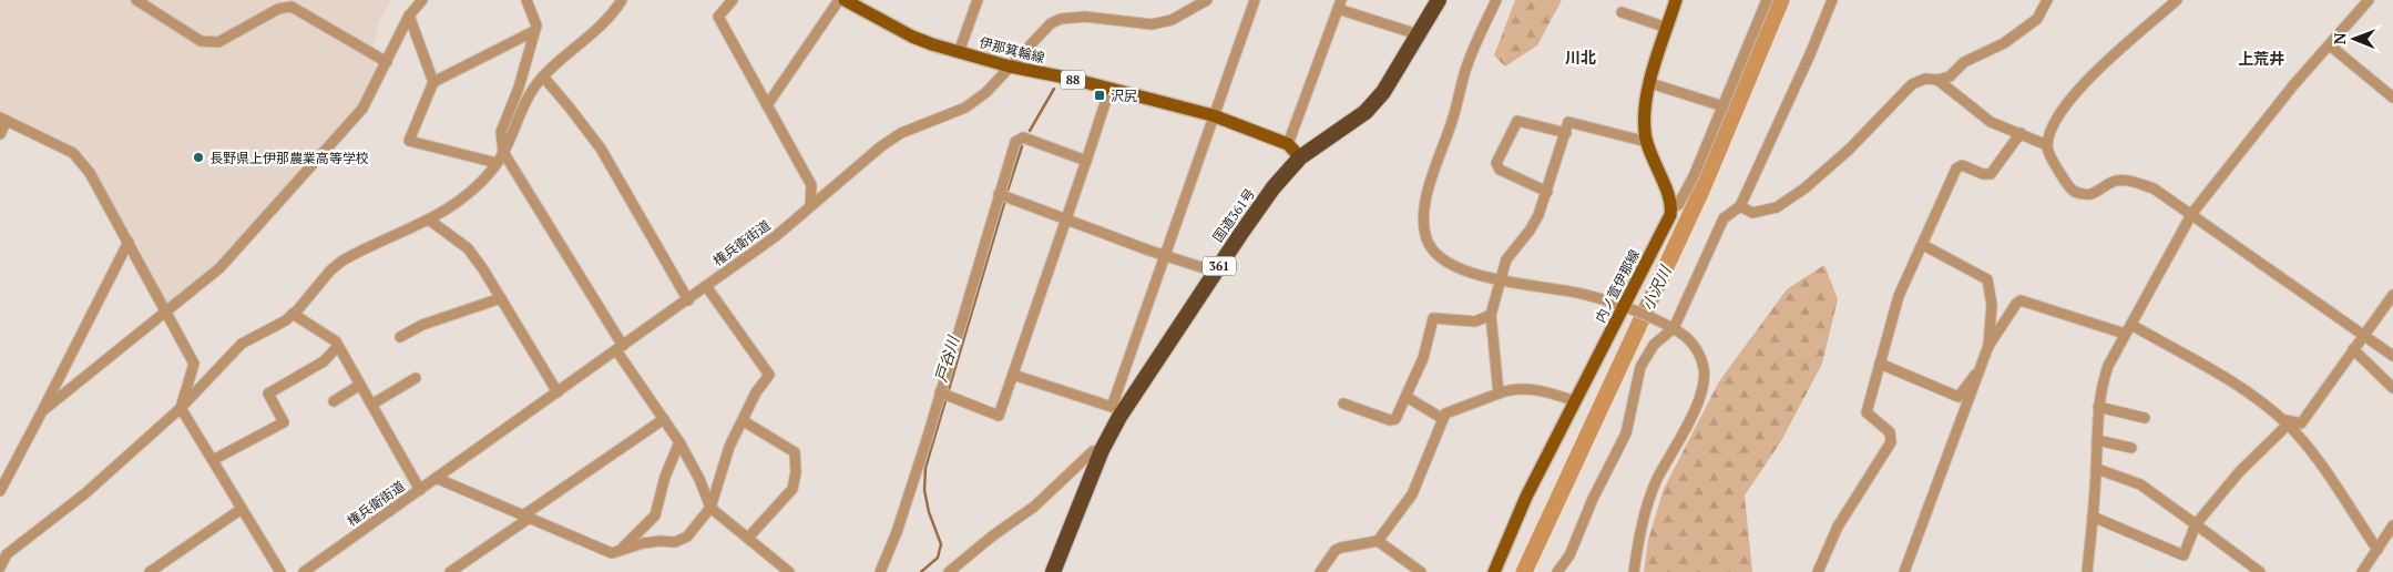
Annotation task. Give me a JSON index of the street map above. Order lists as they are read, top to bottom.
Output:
{
  "streets": {
    "highway": ["国道361号", "361"],
    "main road": ["伊那箕輪線", "88", "内ノ萱伊那線"],
    "street": ["権兵衛街道"]
  },
  "crossings": [
    ["伊那箕輪線", "国道361号"],
    ["伊那箕輪線", "権兵衛街道"]
  ],
  "districts": ["川北", "上荒井"],
  "water": ["小沢川", "戸谷川"],
  "places": {
    "transit": ["沢尻"],
    "other": ["長野県上伊那農業高等学校"]
  },
  "north": "left"
}
